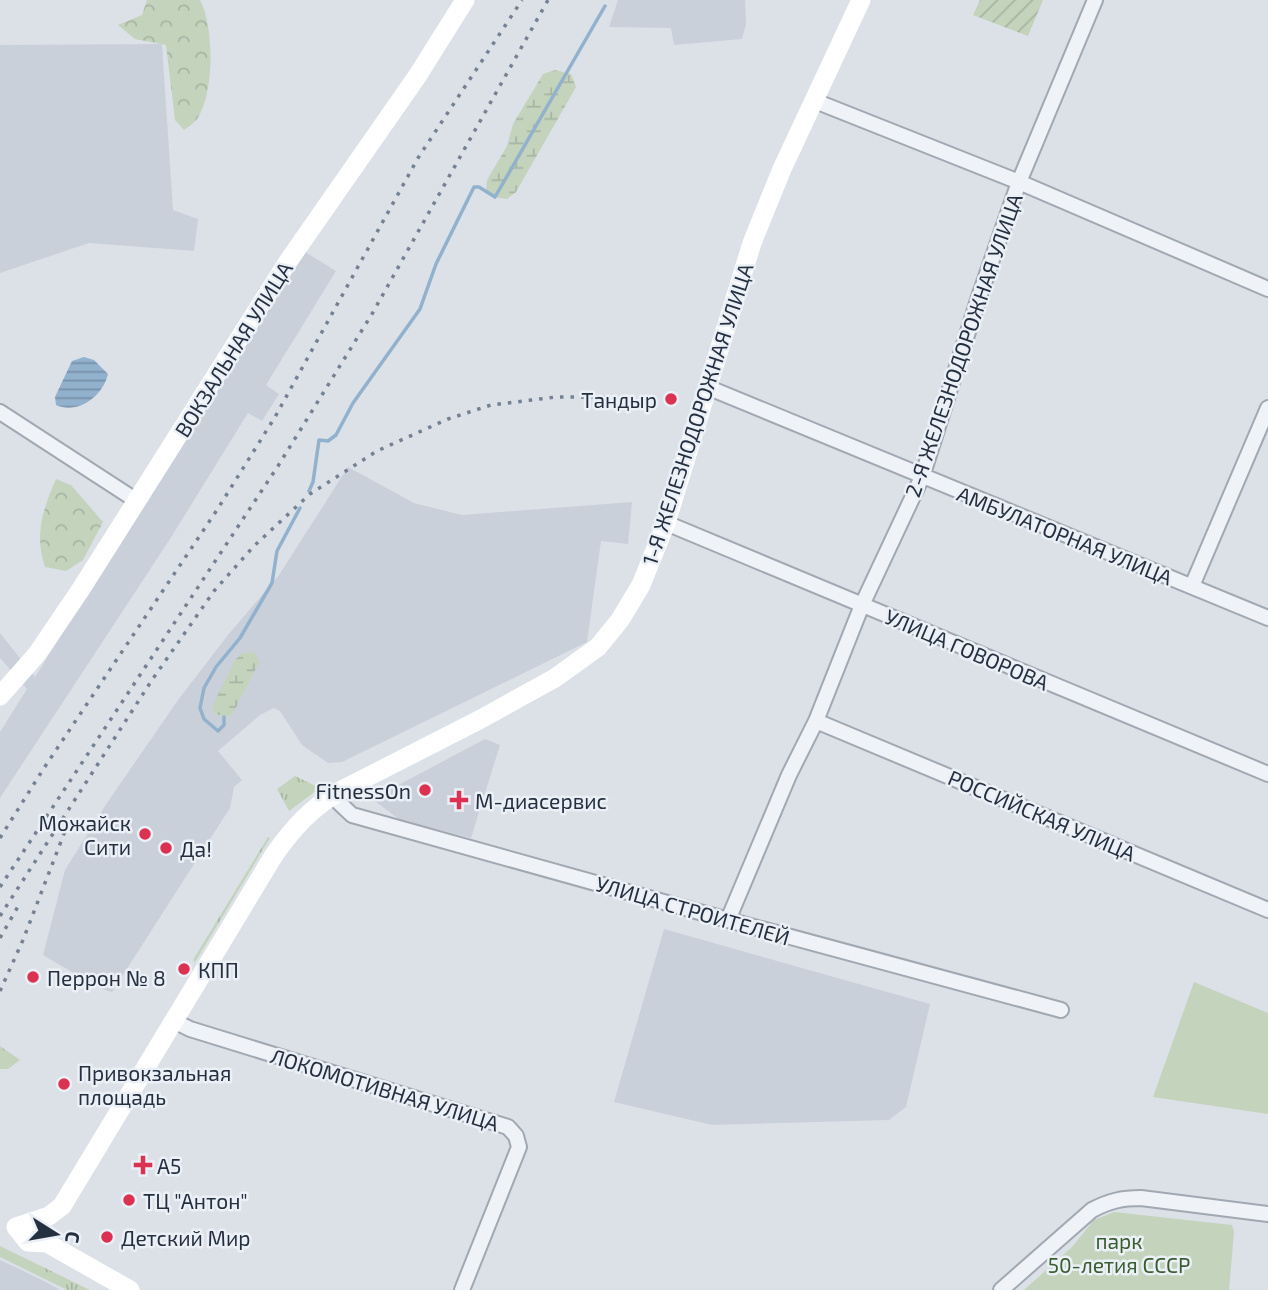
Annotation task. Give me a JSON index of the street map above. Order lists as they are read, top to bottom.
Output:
{
  "streets": {
    "main road": ["ВОКЗАЛЬНАЯ УЛИЦА", "1-Я ЖЕЛЕЗНОДОРОЖНАЯ УЛИЦА"],
    "street": [
      "2-Я ЖЕЛЕЗНОДОРОЖНАЯ УЛИЦА",
      "АМБУЛАТОРНАЯ УЛИЦА",
      "УЛИЦА ГОВОРОВА",
      "РОССИЙСКАЯ УЛИЦА",
      "УЛИЦА СТРОИТЕЛЕЙ",
      "ЛОКОМОТИВНАЯ УЛИЦА"
    ]
  },
  "crossings": [
    ["2-Я ЖЕЛЕЗНОДОРОЖНАЯ УЛИЦА", "АМБУЛАТОРНАЯ УЛИЦА"],
    ["2-Я ЖЕЛЕЗНОДОРОЖНАЯ УЛИЦА", "УЛИЦА ГОВОРОВА"],
    ["2-Я ЖЕЛЕЗНОДОРОЖНАЯ УЛИЦА", "РОССИЙСКАЯ УЛИЦА"],
    ["2-Я ЖЕЛЕЗНОДОРОЖНАЯ УЛИЦА", "УЛИЦА СТРОИТЕЛЕЙ"],
    ["1-Я ЖЕЛЕЗНОДОРОЖНАЯ УЛИЦА", "АМБУЛАТОРНАЯ УЛИЦА"],
    ["1-Я ЖЕЛЕЗНОДОРОЖНАЯ УЛИЦА", "УЛИЦА ГОВОРОВА"],
    ["1-Я ЖЕЛЕЗНОДОРОЖНАЯ УЛИЦА", "УЛИЦА СТРОИТЕЛЕЙ"],
    ["1-Я ЖЕЛЕЗНОДОРОЖНАЯ УЛИЦА", "ЛОКОМОТИВНАЯ УЛИЦА"]
  ],
  "parks": ["парк 50-летия СССР"],
  "places": {
    "other": [
      "Тандыр",
      "FitnessOn",
      "Можайск Сити",
      "Да!",
      "КПП",
      "Перрон № 8",
      "Привокзальная площадь",
      "ТЦ \"Антон\"",
      "Детский Мир"
    ],
    "health": ["М-диасервис", "А5"]
  },
  "north": "right"
}
